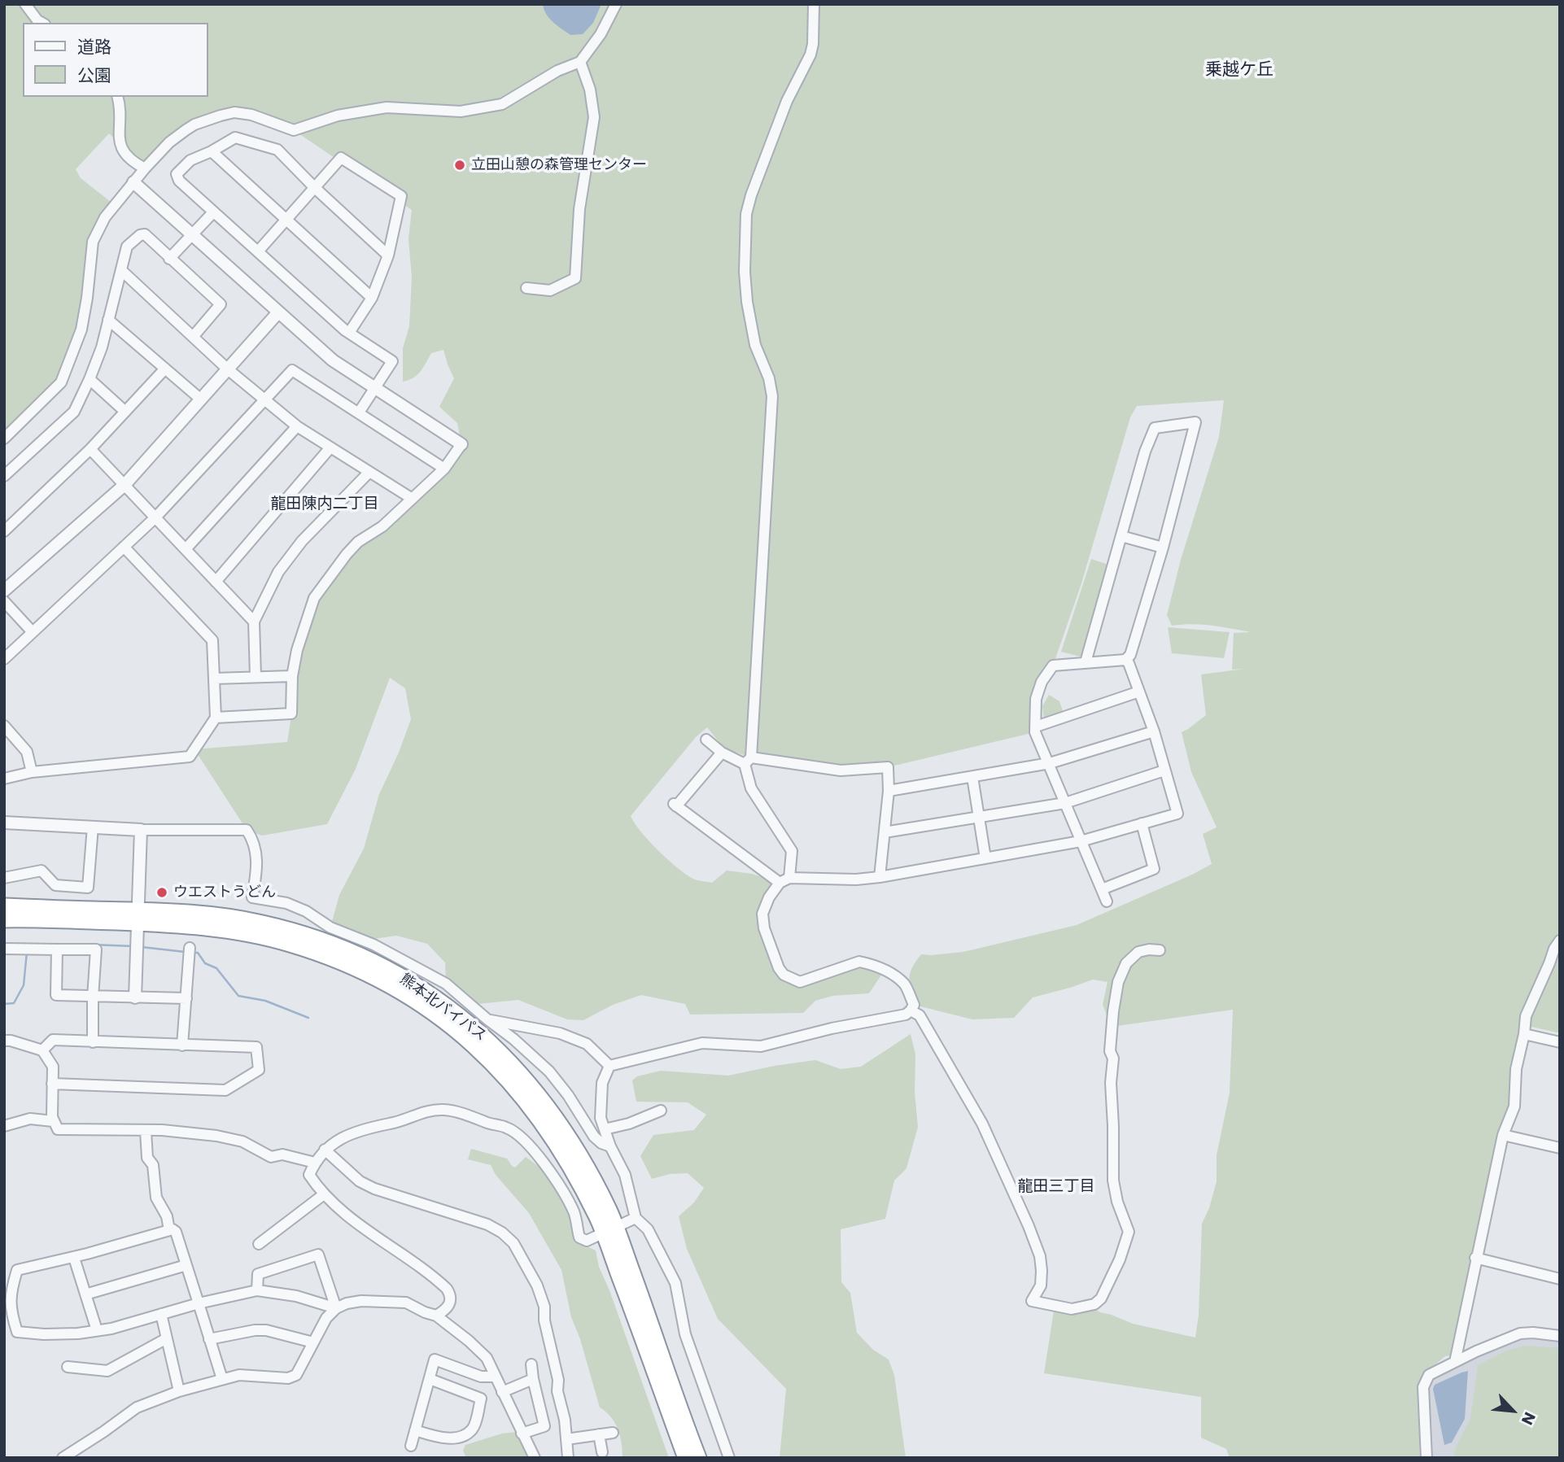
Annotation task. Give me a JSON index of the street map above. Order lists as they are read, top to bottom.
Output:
{
  "streets": {
    "highway": ["熊本北バイパス"]
  },
  "districts": ["乗越ケ丘", "龍田陳内二丁目", "龍田三丁目"],
  "places": ["立田山憩の森管理センター", "ウエストうどん"],
  "legend": ["道路", "公園"],
  "north": "bottom right"
}
